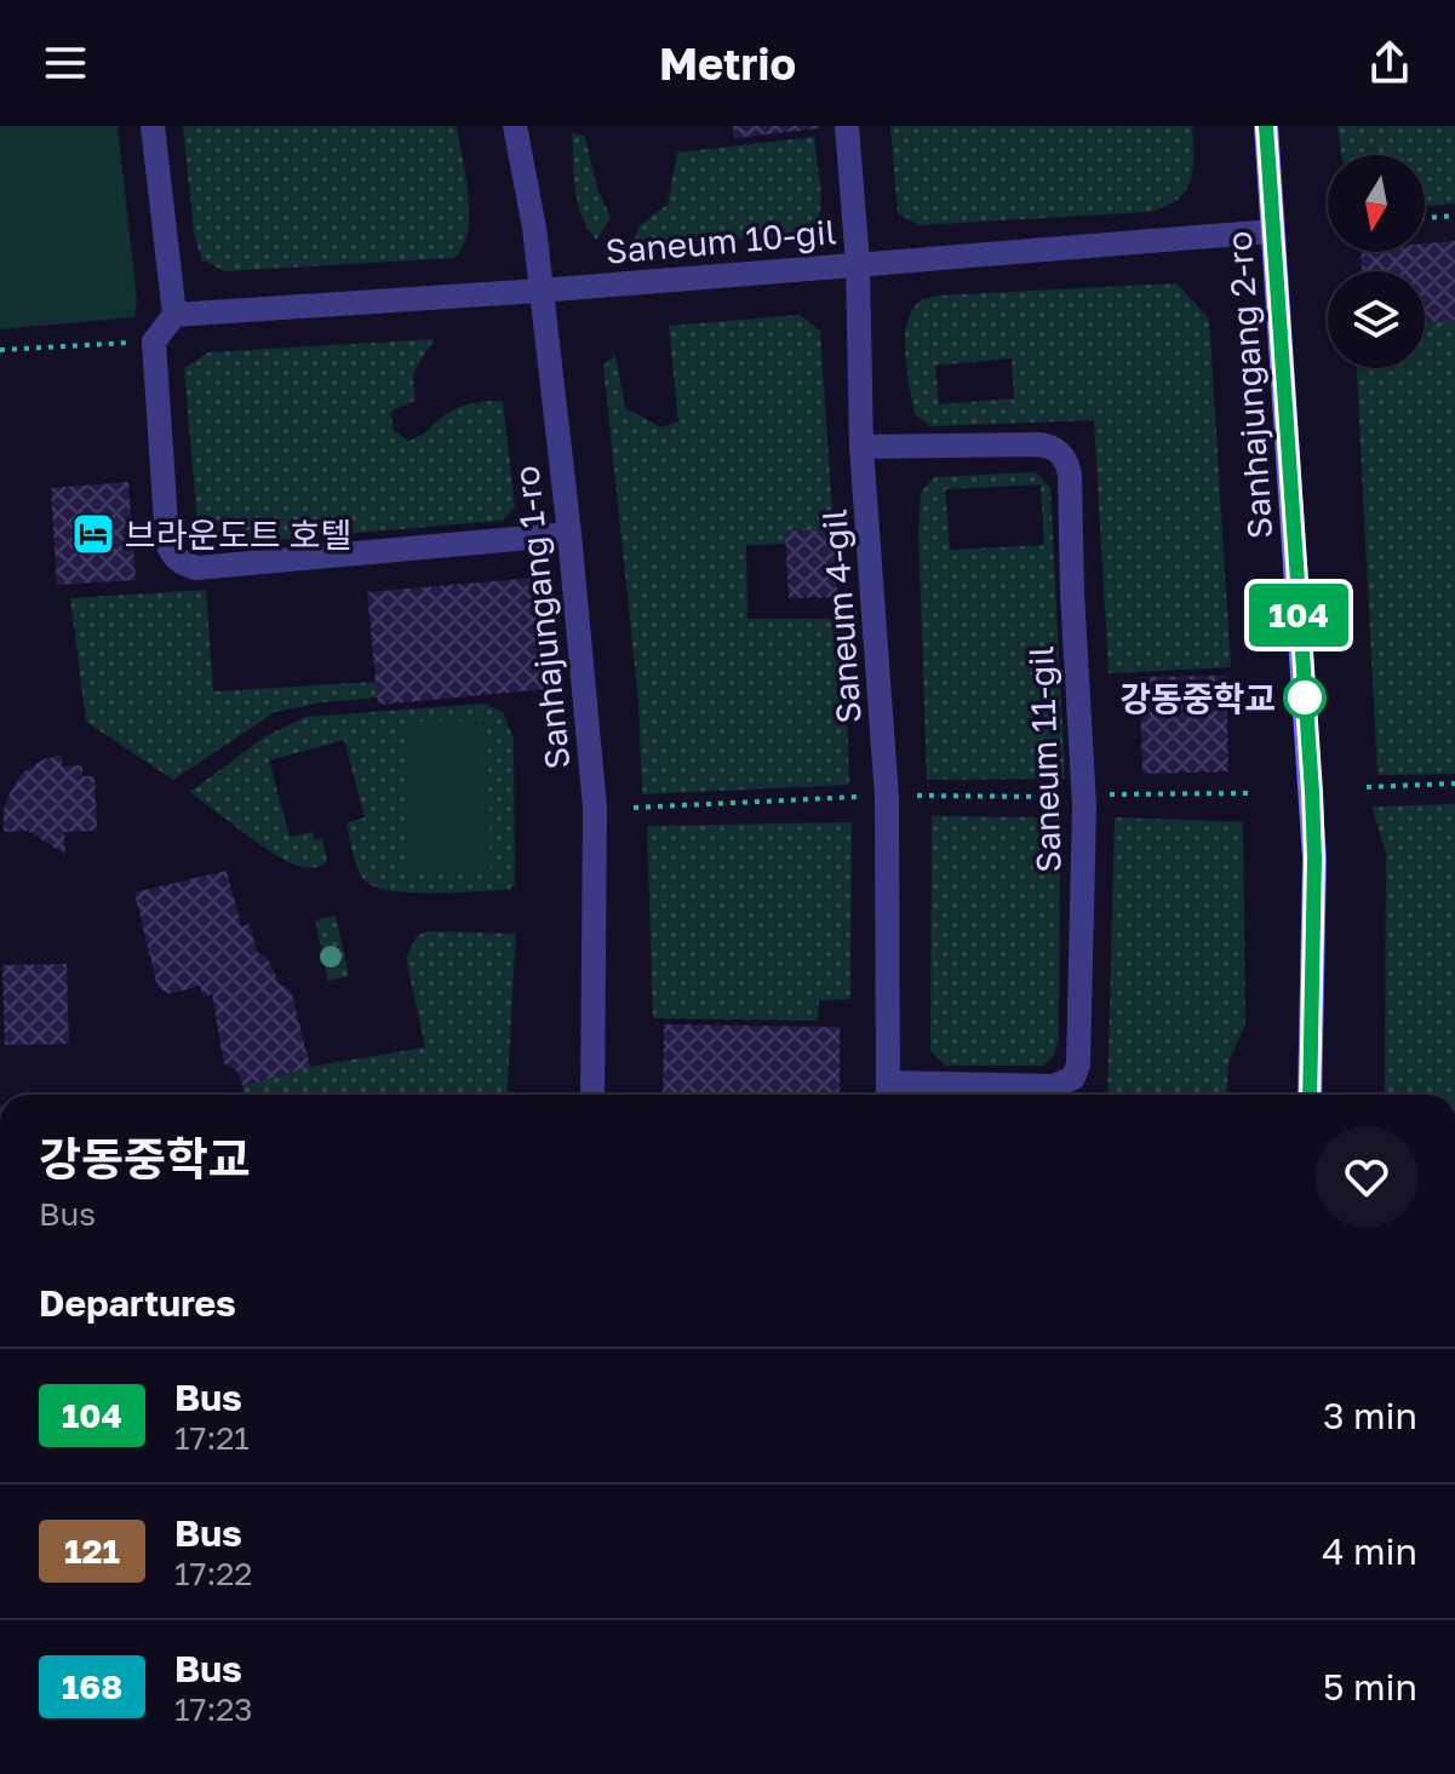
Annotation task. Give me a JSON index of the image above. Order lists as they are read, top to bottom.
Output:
{
  "streets": {
    "main road": ["Sanhajungang 2-ro"],
    "street": [
      "Saneum 10-gil",
      "Saneum 4-gil",
      "Sanhajungang 1-ro",
      "Saneum 11-gil"
    ]
  },
  "crossings": [
    ["Saneum 10-gil", "Sanhajungang 2-ro"],
    ["Saneum 10-gil", "Saneum 4-gil"],
    ["Saneum 10-gil", "Sanhajungang 1-ro"],
    ["Saneum 4-gil", "Saneum 11-gil"]
  ],
  "places": {
    "hotel": ["브라운도트 호텔"],
    "other": ["강동중학교"]
  },
  "lines": ["bus line 104"],
  "north": "bottom",
  "page": {
    "header": "Metrio",
    "on_map": "104",
    "heading": [
      ["강동중학교", "Bus"],
      "Departures"
    ],
    "list": [
      {
        "mark": "104",
        "name": "Bus",
        "note": "17:21",
        "value": "3 min"
      },
      {
        "mark": "121",
        "name": "Bus",
        "note": "17:22",
        "value": "4 min"
      },
      {
        "mark": "168",
        "name": "Bus",
        "note": "17:23",
        "value": "5 min"
      }
    ]
  }
}
